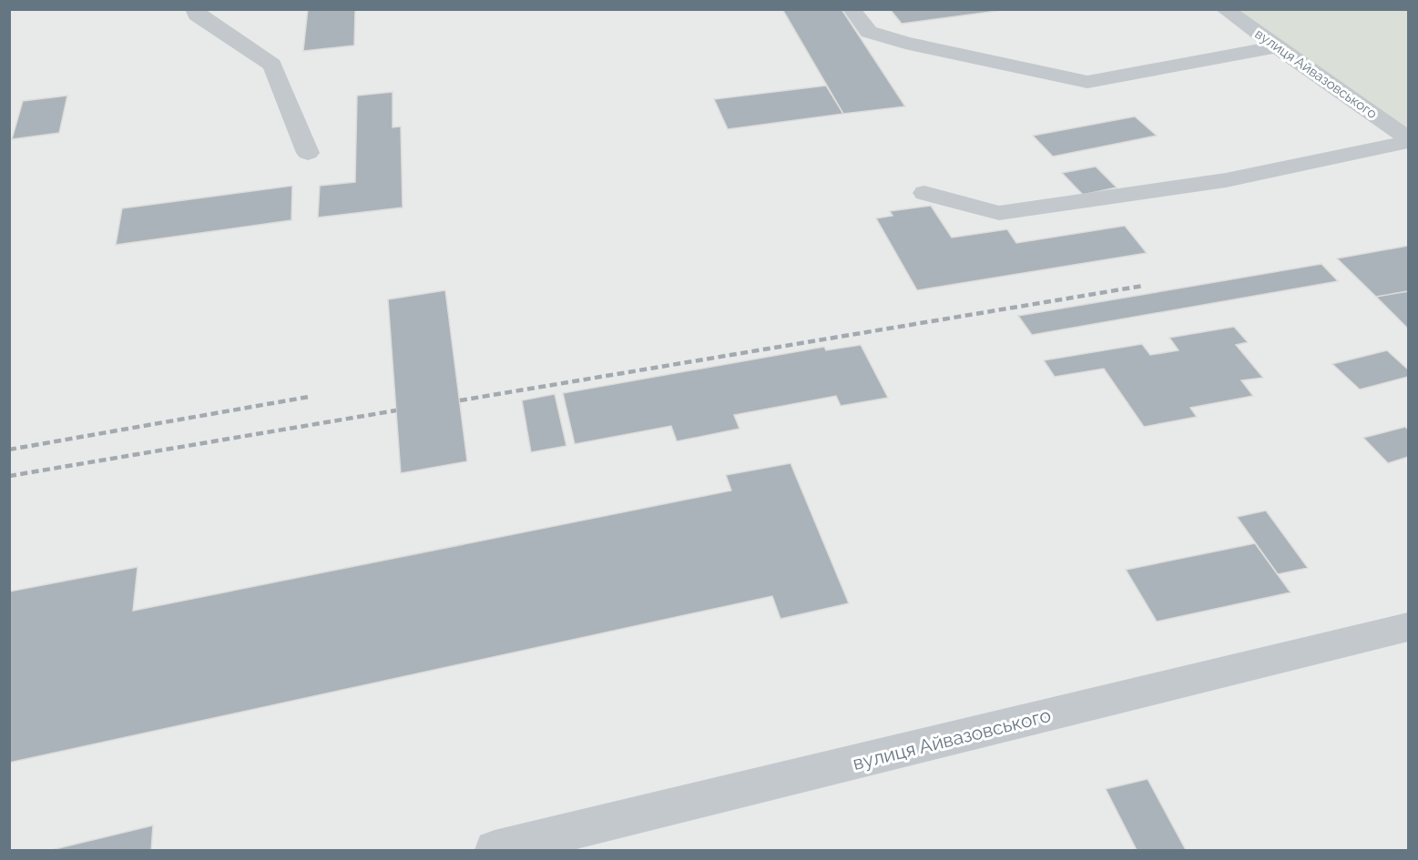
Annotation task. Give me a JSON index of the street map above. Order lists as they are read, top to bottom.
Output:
{
  "streets": {
    "lane": ["вулиця Айвазовського"]
  }
}
